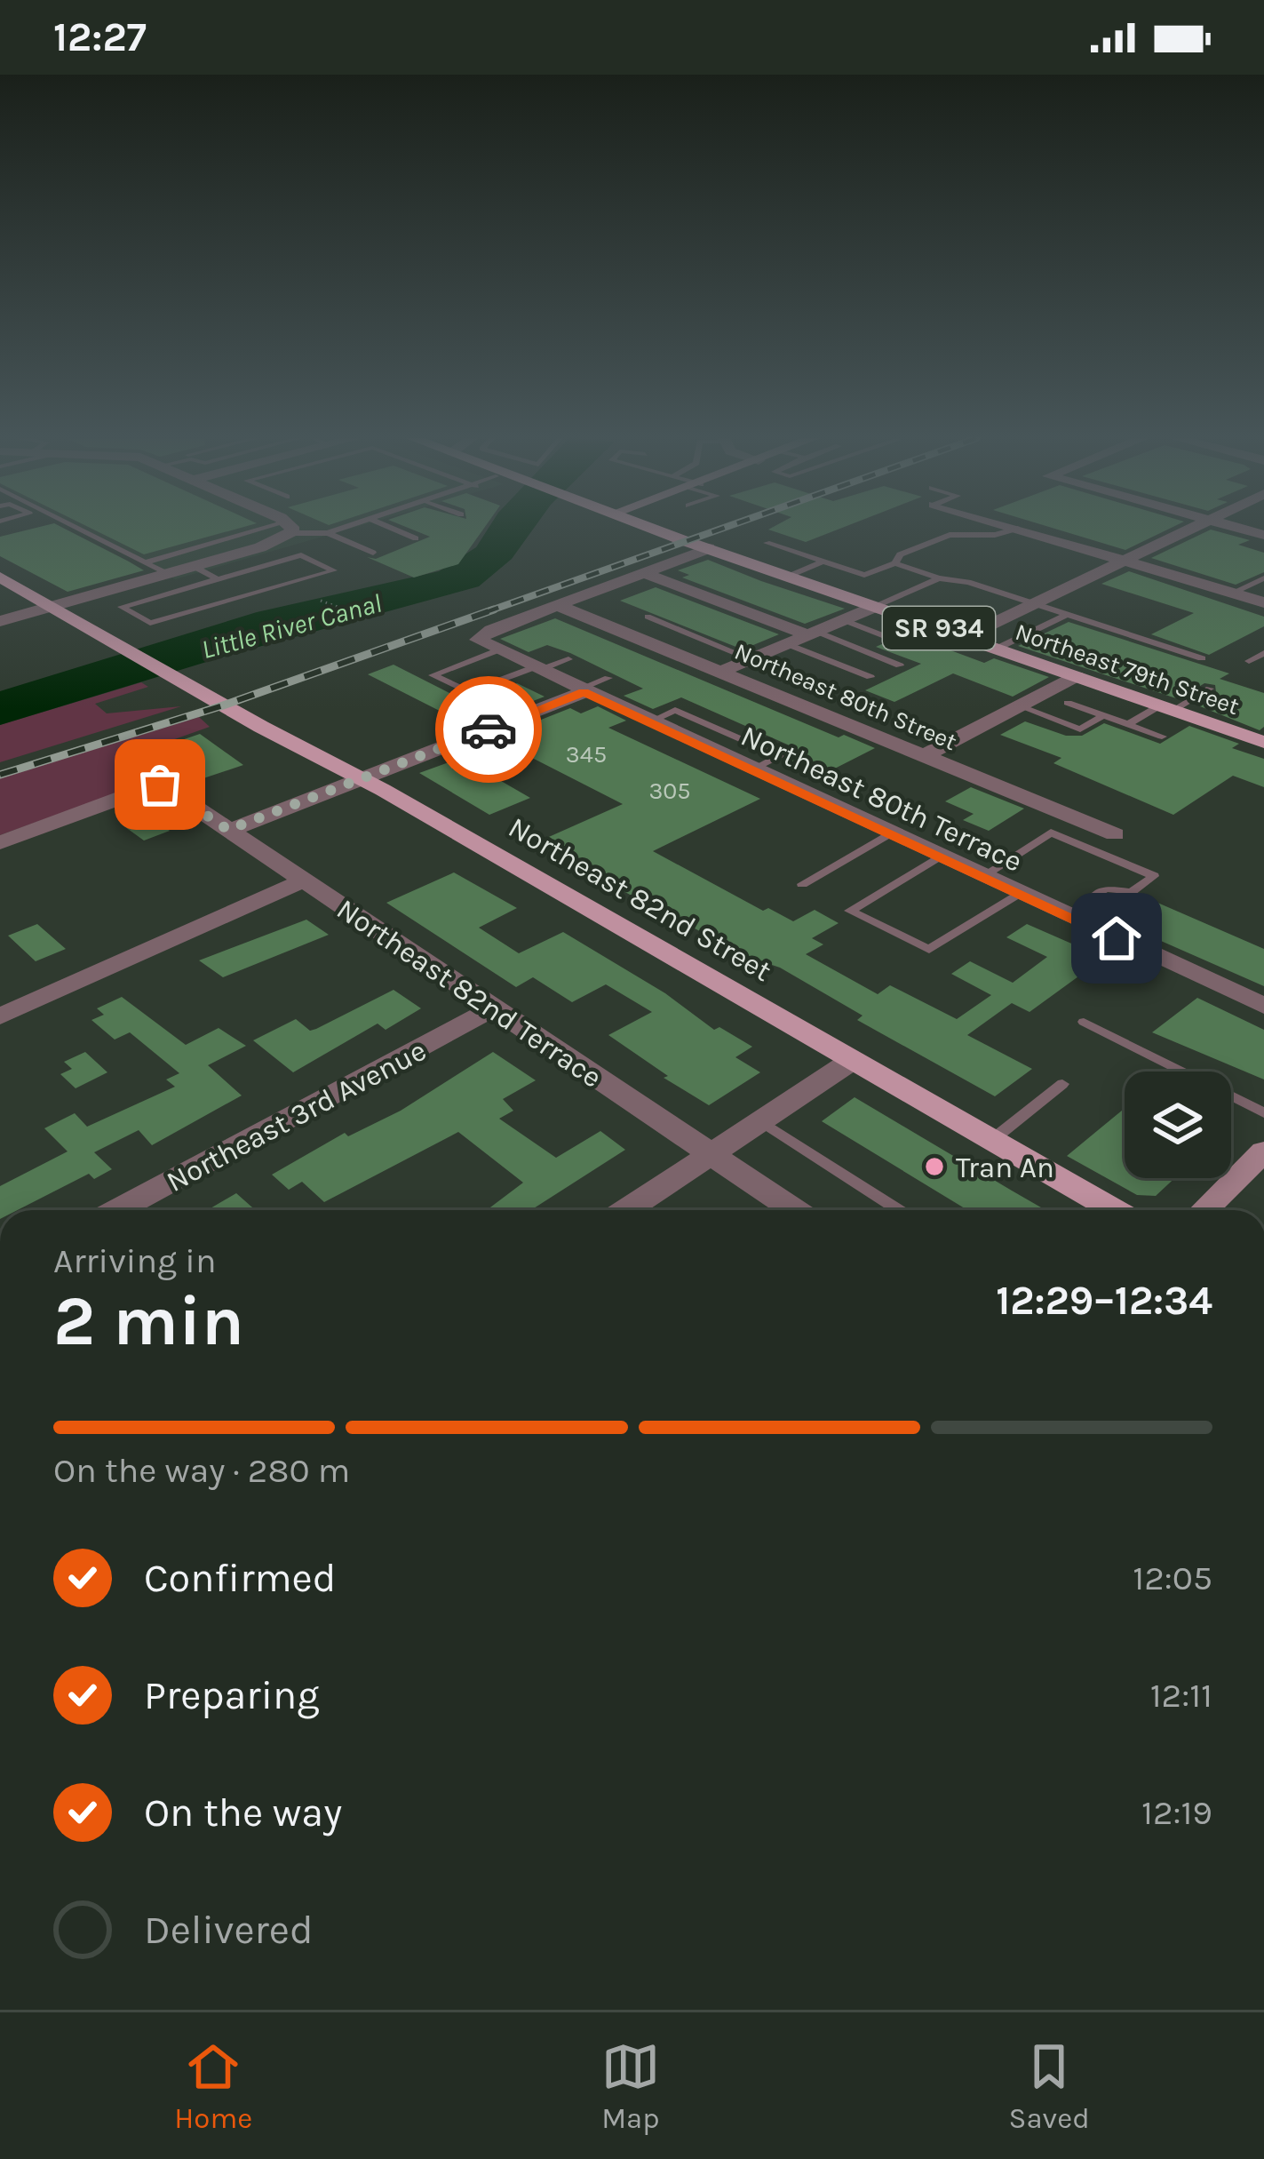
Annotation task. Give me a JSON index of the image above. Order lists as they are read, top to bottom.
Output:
{
  "streets": {
    "main road": ["SR 934", "Northeast 79th Street", "Northeast 82nd Street"],
    "street": [
      "Northeast 80th Street",
      "Northeast 80th Terrace",
      "Northeast 82nd Terrace",
      "Northeast 3rd Avenue"
    ]
  },
  "crossings": [
    ["Northeast 82nd Terrace", "Northeast 3rd Avenue"]
  ],
  "water": ["Little River Canal"],
  "places": ["Tran An"],
  "house_numbers": ["345", "305"],
  "page": {
    "status": "12:27",
    "heading": ["2 min", "Arriving in", "12:29–12:34"],
    "bar": "On the way · 280 m",
    "list": [
      ["Confirmed", "12:05"],
      ["Preparing", "12:11"],
      ["On the way", "12:19"],
      "Delivered"
    ],
    "tabs": ["Home", "Map", "Saved"]
  }
}
